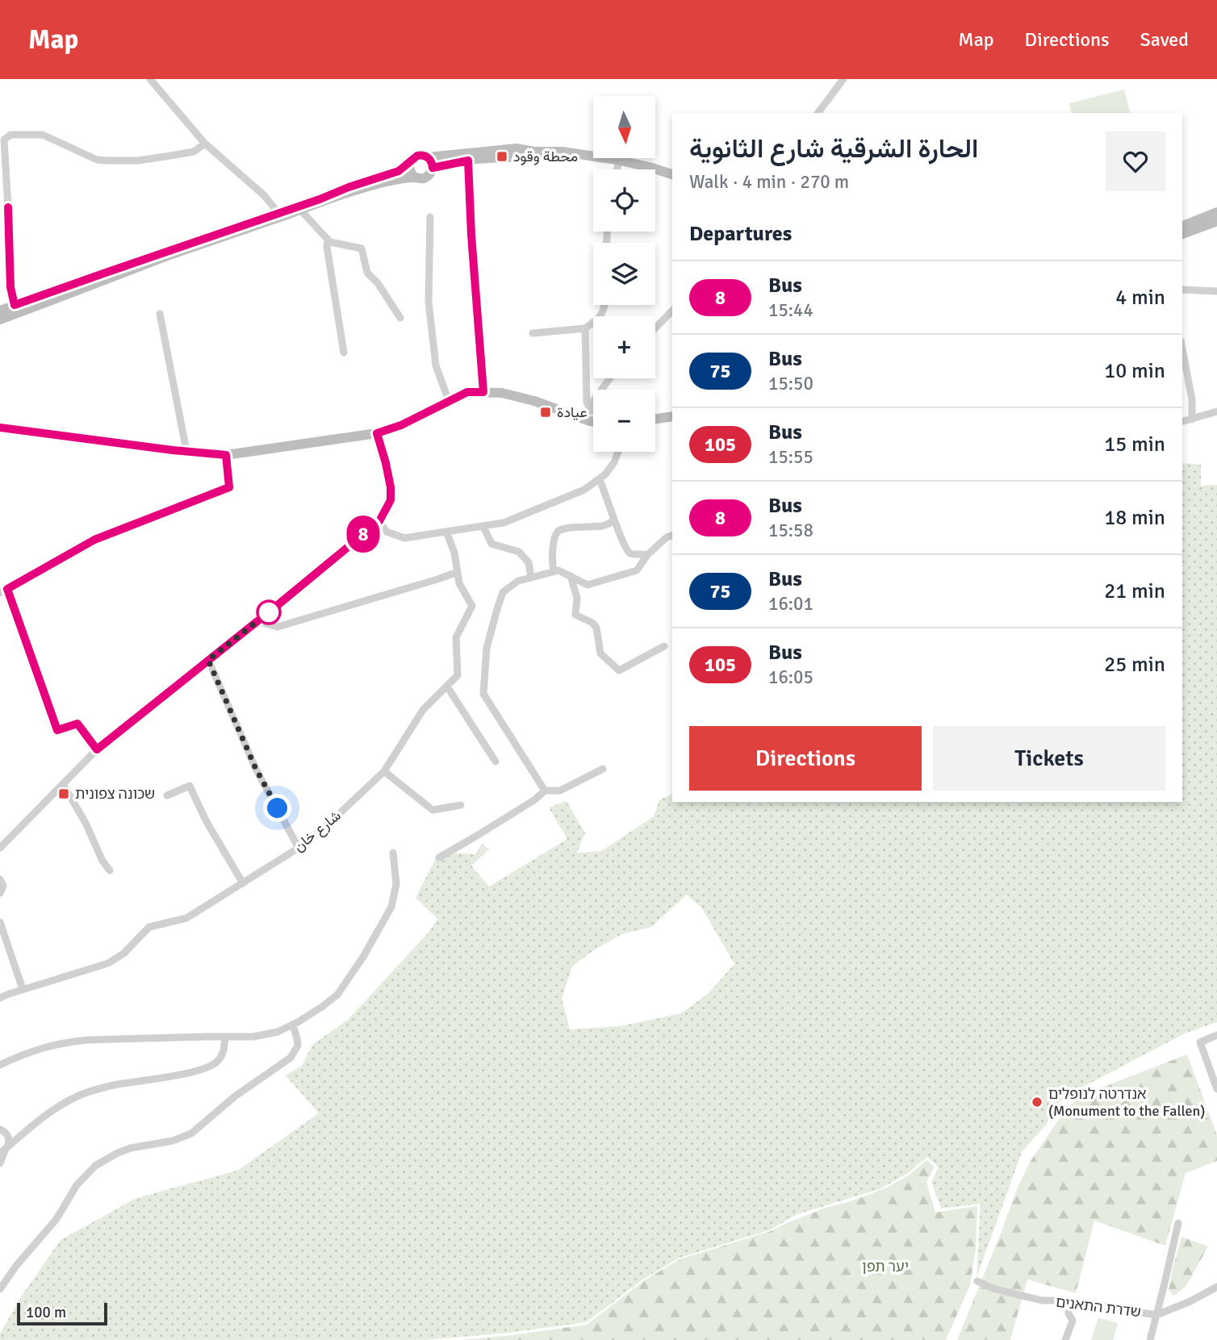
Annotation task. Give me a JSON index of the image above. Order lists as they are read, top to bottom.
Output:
{
  "streets": {
    "street": ["شارع خان", "שדרת התאנים"]
  },
  "parks": ["יער תפן"],
  "places": {
    "transit": ["محطة وقود", "عيادة", "שכונה צפונית"],
    "other": ["אנדרטה לנופלים (Monument to the Fallen)"]
  },
  "lines": ["bus line 8"],
  "scale_bar": "100 m",
  "north": "bottom",
  "page": {
    "header": "Map",
    "nav": ["Map", "Directions", "Saved"],
    "on_map": "8",
    "map_buttons": ["+", "−"],
    "heading": [
      ["الحارة الشرقية شارع الثانوية", "Walk · 4 min · 270 m"],
      "Departures"
    ],
    "list": [
      {
        "mark": "8",
        "name": "Bus",
        "note": "15:44",
        "value": "4 min"
      },
      {
        "mark": "75",
        "name": "Bus",
        "note": "15:50",
        "value": "10 min"
      },
      {
        "mark": "105",
        "name": "Bus",
        "note": "15:55",
        "value": "15 min"
      },
      {
        "mark": "8",
        "name": "Bus",
        "note": "15:58",
        "value": "18 min"
      },
      {
        "mark": "75",
        "name": "Bus",
        "note": "16:01",
        "value": "21 min"
      },
      {
        "mark": "105",
        "name": "Bus",
        "note": "16:05",
        "value": "25 min"
      }
    ],
    "buttons": ["Directions", "Tickets"],
    "scale": "100 m"
  }
}
